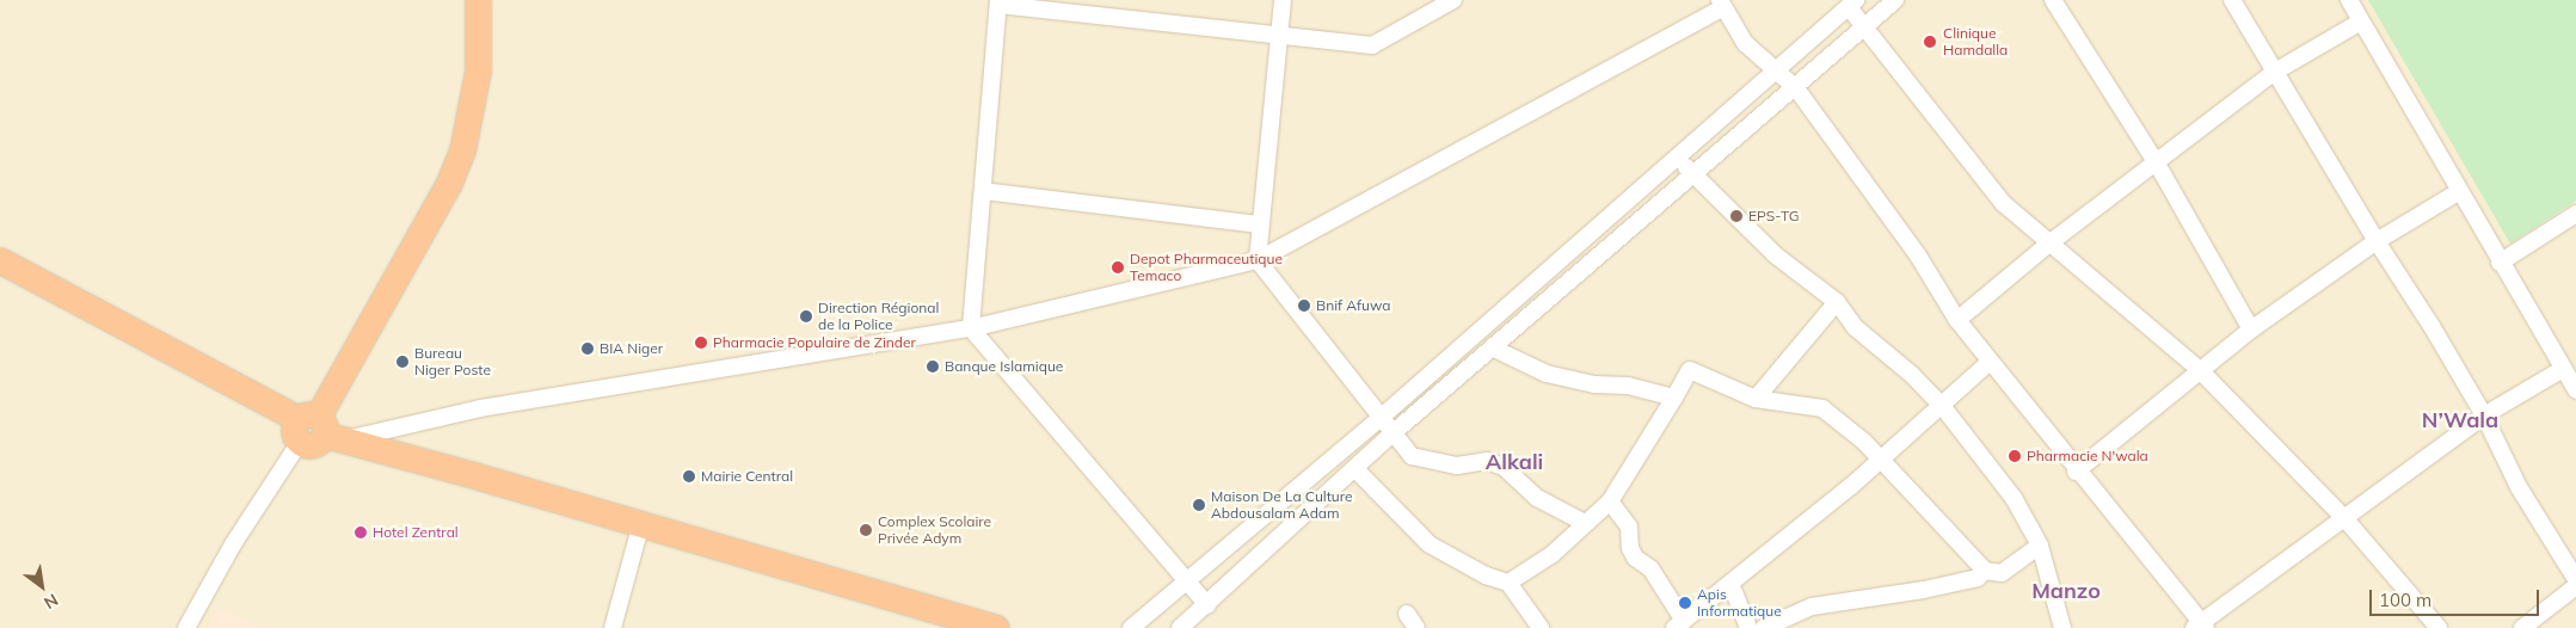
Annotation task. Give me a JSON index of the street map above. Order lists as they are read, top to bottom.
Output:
{
  "districts": ["N’Wala", "Alkali", "Manzo"],
  "places": [
    "Clinique Hamdalla",
    "EPS-TG",
    "Depot Pharmaceutique Temaco",
    "Bnif Afuwa",
    "Direction Régional de la Police",
    "Pharmacie Populaire de Zinder",
    "BIA Niger",
    "Bureau Niger Poste",
    "Banque Islamique",
    "Pharmacie N'wala",
    "Mairie Central",
    "Maison De La Culture Abdousalam Adam",
    "Complex Scolaire Privée Adym",
    "Hotel Zentral",
    "Apis Informatique"
  ],
  "scale_bar": "100 m",
  "north": "bottom right"
}
